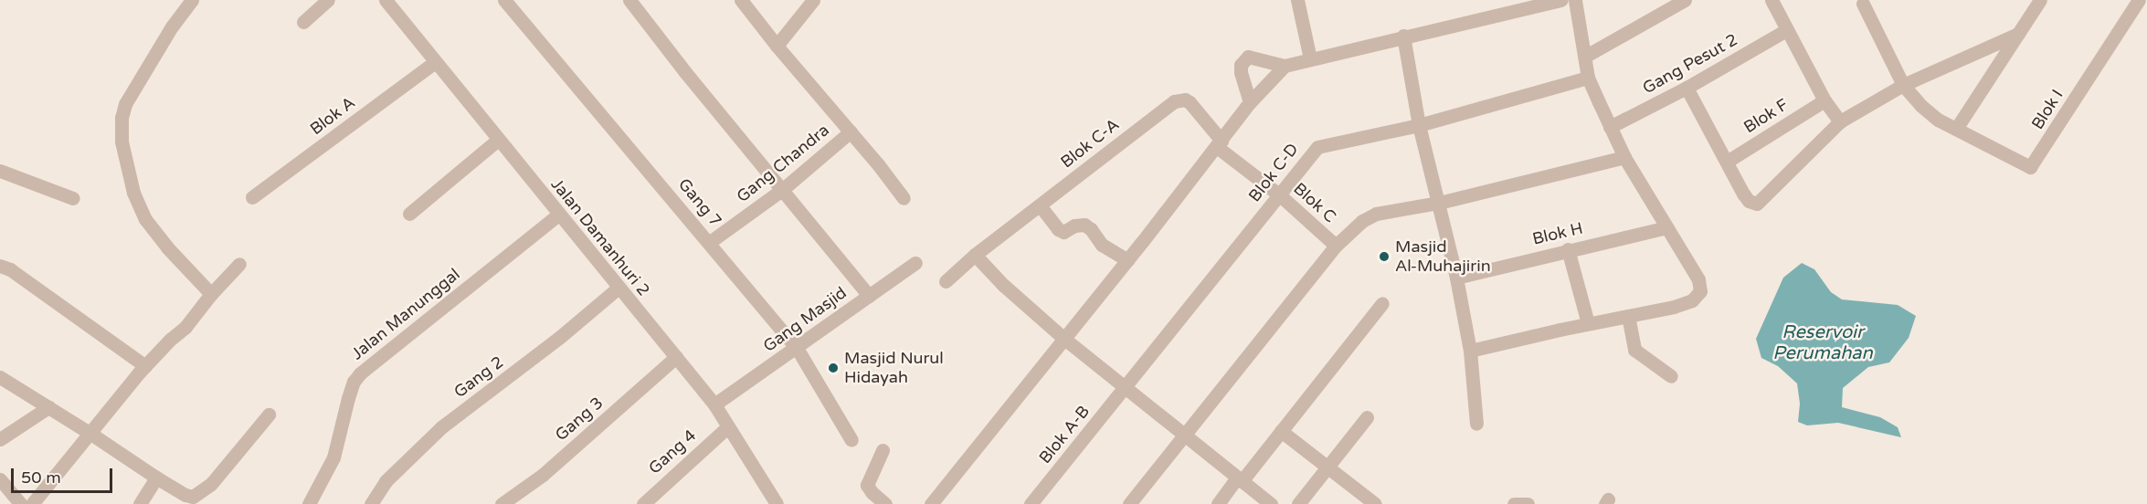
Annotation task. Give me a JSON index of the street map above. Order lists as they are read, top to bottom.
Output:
{
  "streets": {
    "street": [
      "Gang Pesut 2",
      "Blok I",
      "Blok A",
      "Blok F",
      "Blok C-A",
      "Gang Chandra",
      "Blok C-D",
      "Gang 7",
      "Blok C",
      "Blok H",
      "Jalan Damanhuri 2",
      "Jalan Manunggal",
      "Gang Masjid",
      "Gang 2",
      "Gang 3",
      "Blok A-B",
      "Gang 4"
    ]
  },
  "crossings": [
    ["Blok A", "Jalan Damanhuri 2"],
    ["Blok C-A", "Blok C"],
    ["Gang Chandra", "Gang 7"],
    ["Blok C-D", "Blok C"],
    ["Blok C-D", "Blok A-B"],
    ["Gang 7", "Gang Masjid"],
    ["Jalan Damanhuri 2", "Jalan Manunggal"],
    ["Jalan Damanhuri 2", "Gang Masjid"],
    ["Jalan Damanhuri 2", "Gang 2"],
    ["Jalan Damanhuri 2", "Gang 3"],
    ["Jalan Damanhuri 2", "Gang 4"]
  ],
  "water": ["Reservoir Perumahan"],
  "places": ["Masjid Al-Muhajirin", "Masjid Nurul Hidayah"],
  "scale_bar": "50 m"
}
